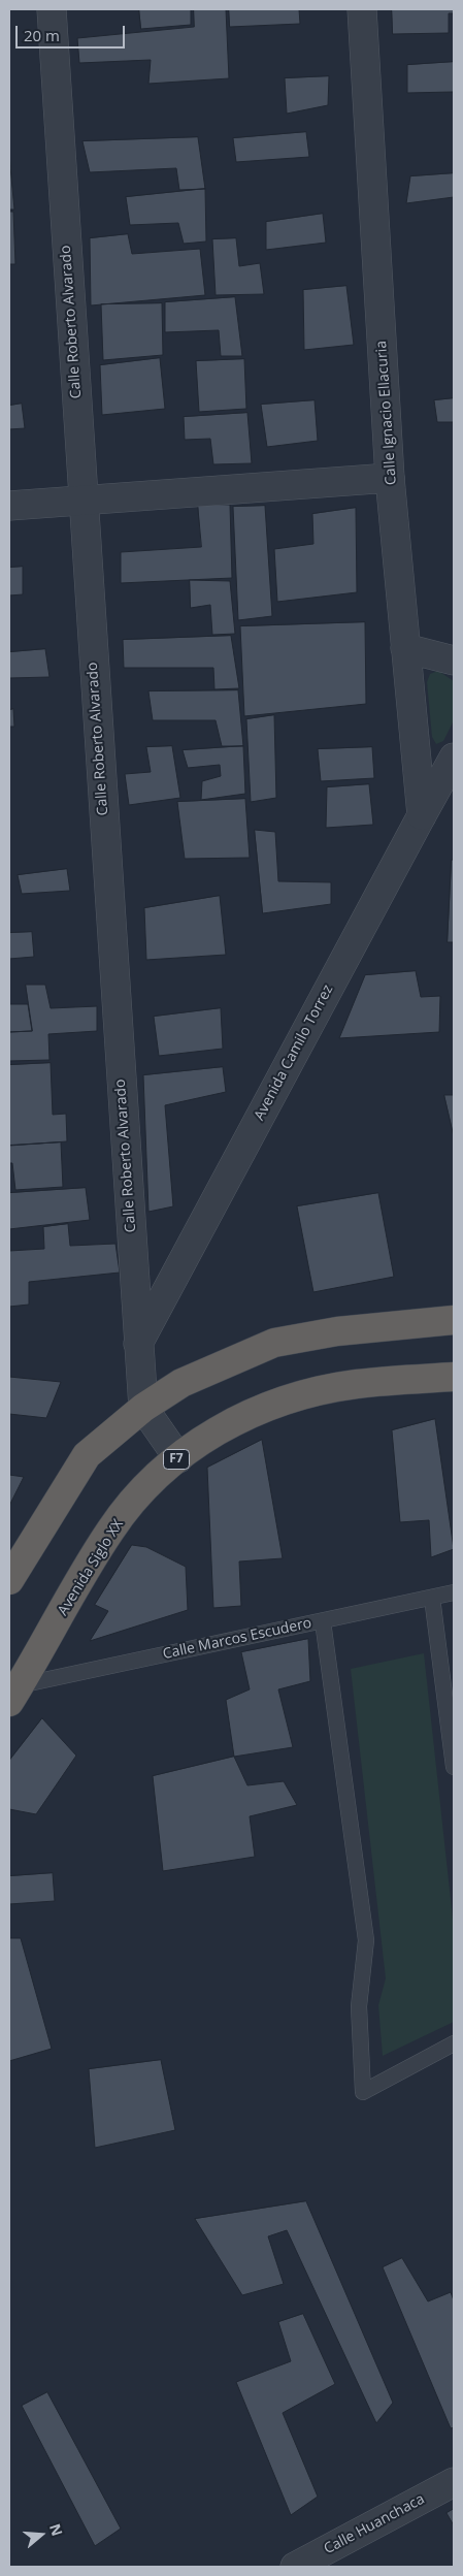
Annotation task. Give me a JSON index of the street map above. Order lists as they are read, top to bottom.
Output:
{
  "streets": {
    "highway": ["F7", "Avenida Siglo XX"],
    "street": [
      "Calle Roberto Alvarado",
      "Calle Ignacio Ellacuria",
      "Avenida Camilo Torrez",
      "Calle Huanchaca"
    ],
    "lane": ["Calle Marcos Escudero"]
  },
  "crossings": [
    ["Calle Roberto Alvarado", "Avenida Camilo Torrez"],
    ["Calle Ignacio Ellacuria", "Avenida Camilo Torrez"],
    ["Avenida Siglo XX", "Calle Marcos Escudero"]
  ],
  "scale_bar": "20 m",
  "north": "right"
}
